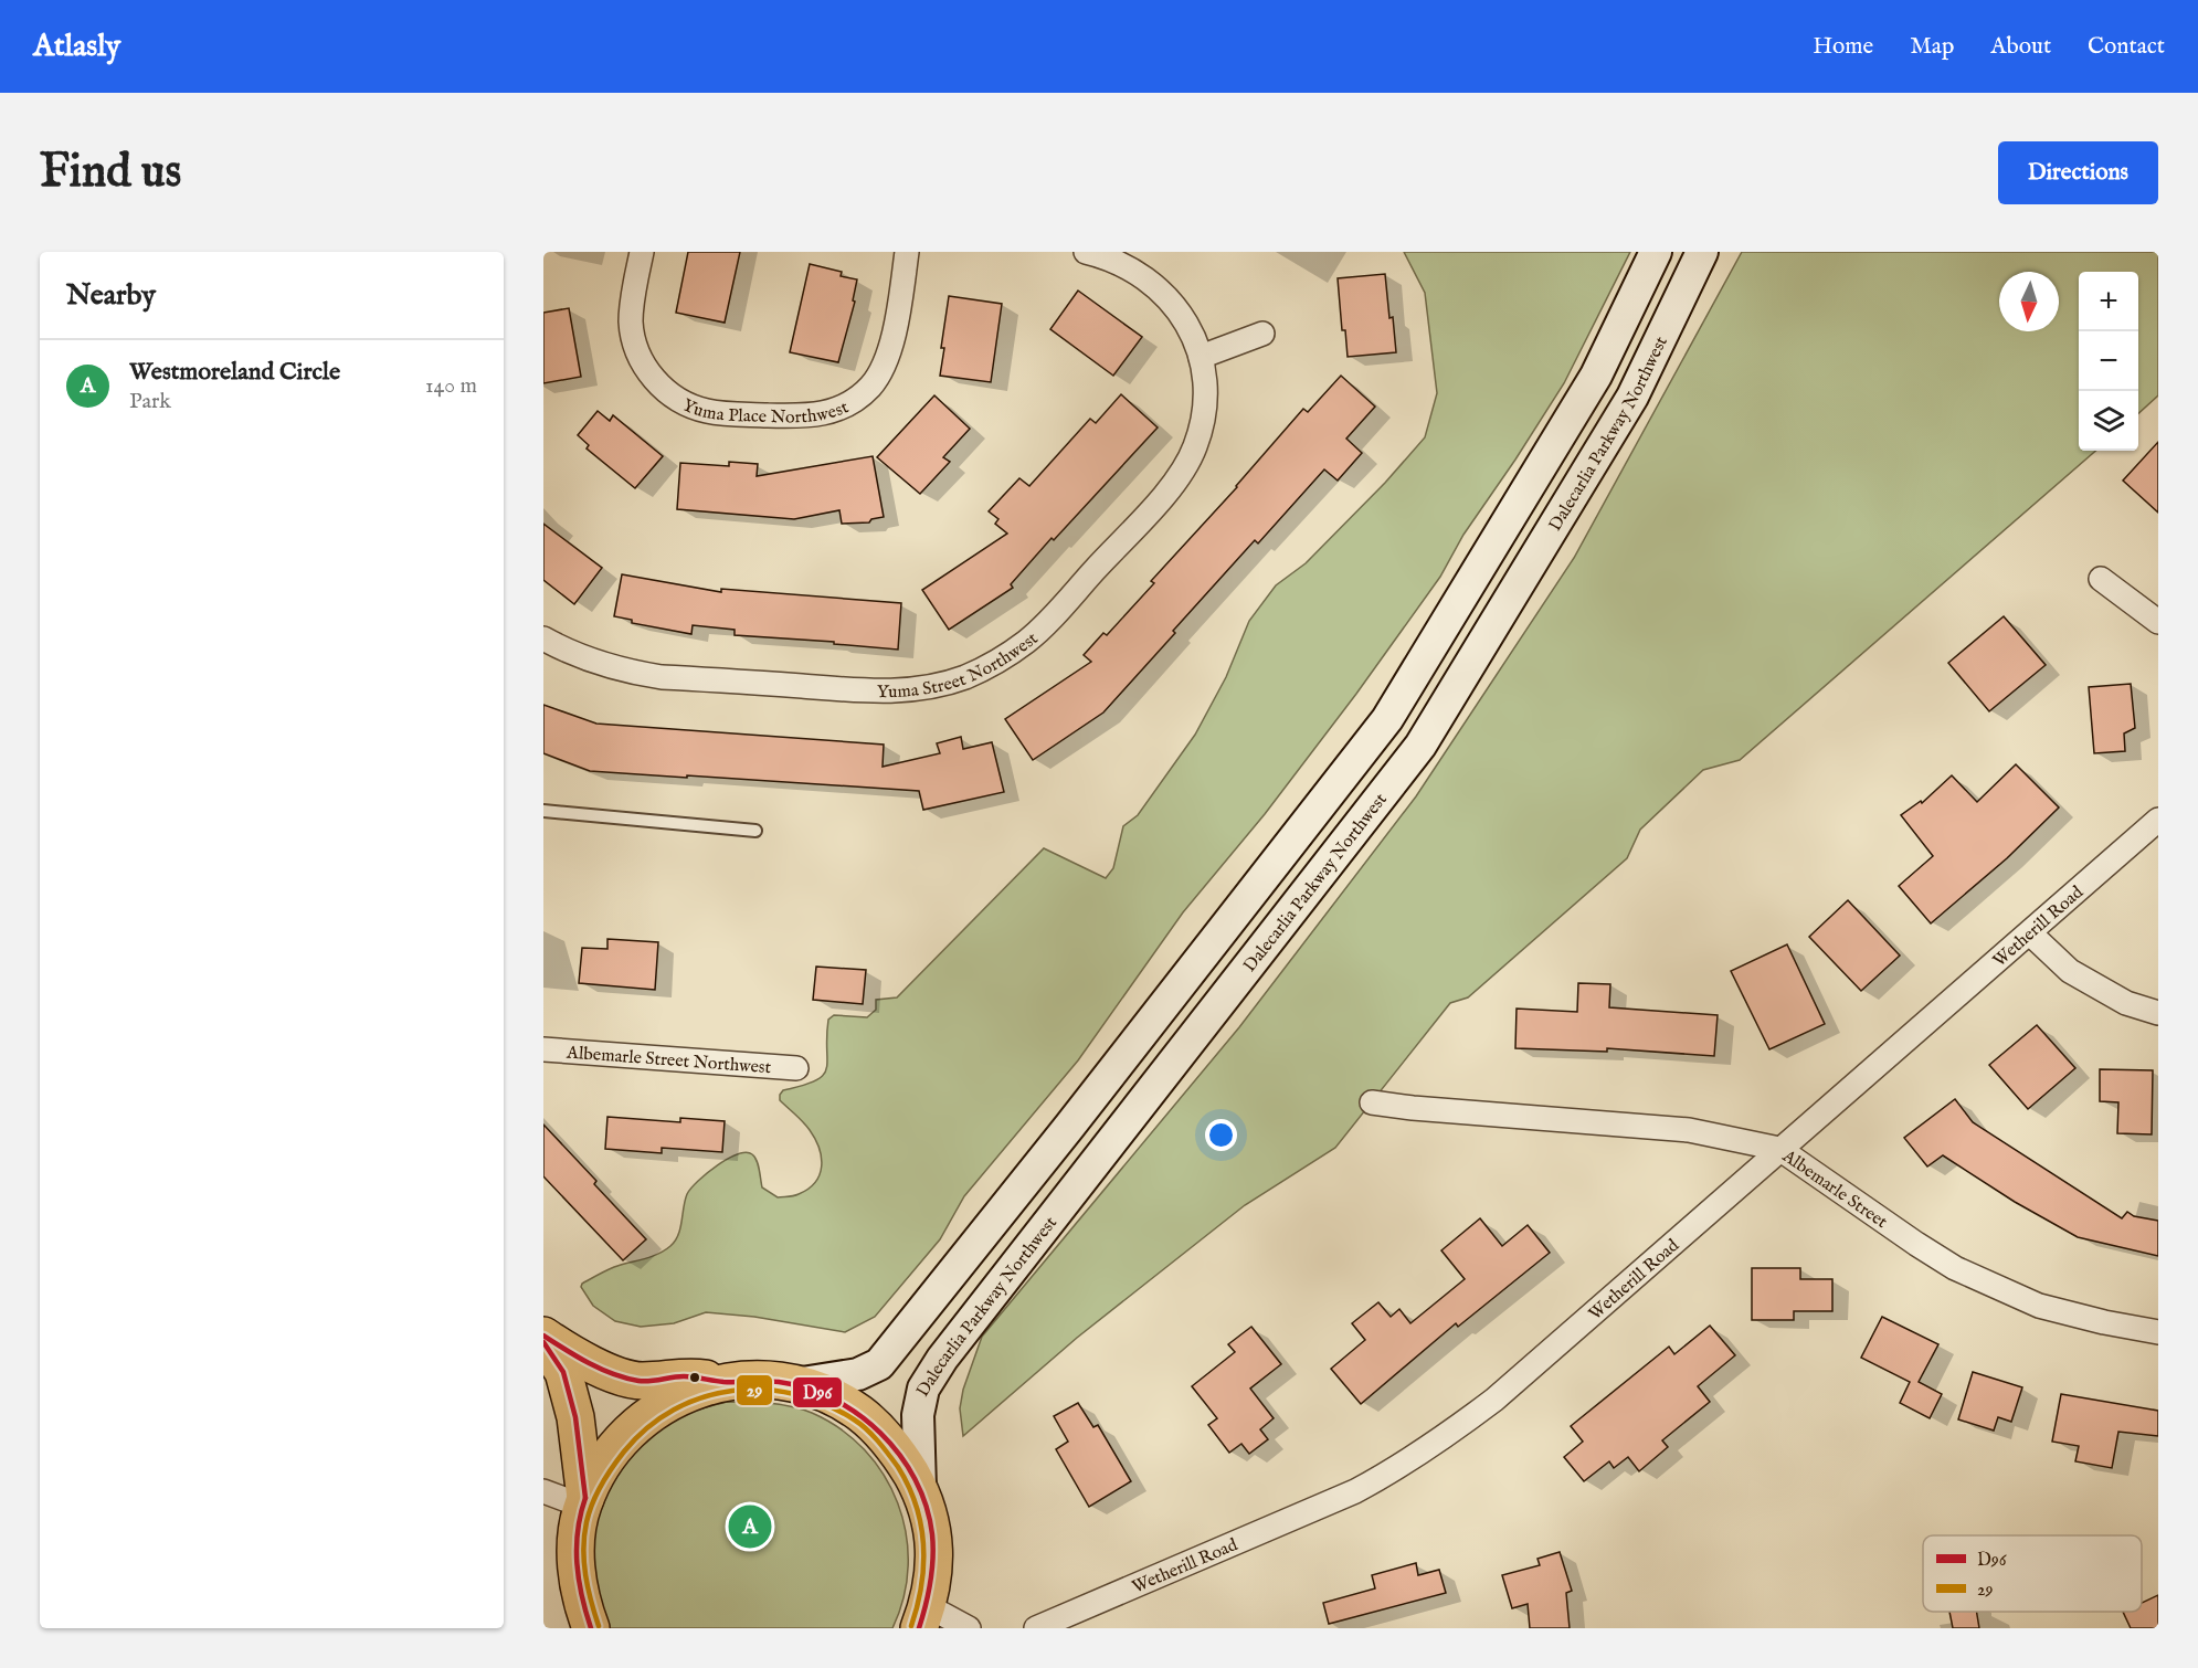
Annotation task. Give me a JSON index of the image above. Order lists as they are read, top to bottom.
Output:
{
  "streets": {
    "main road": ["Dalecarlia Parkway Northwest"],
    "street": [
      "Yuma Place Northwest",
      "Yuma Street Northwest",
      "Wetherill Road",
      "Albemarle Street Northwest",
      "Albemarle Street"
    ]
  },
  "crossings": [
    ["Wetherill Road", "Albemarle Street"]
  ],
  "lines": ["transit line D96", "transit line 29"],
  "legend": ["D96", "29"],
  "north": "bottom",
  "page": {
    "header": "Atlasly",
    "nav": [
      "Home",
      "Map",
      "About",
      "Contact"
    ],
    "buttons": "Directions",
    "title": "Find us",
    "heading": "Nearby",
    "map_buttons": ["+", "−"],
    "list": [
      {
        "mark": "A",
        "name": "Westmoreland Circle",
        "note": "Park",
        "value": "140 m"
      }
    ],
    "pins": "A"
  }
}
